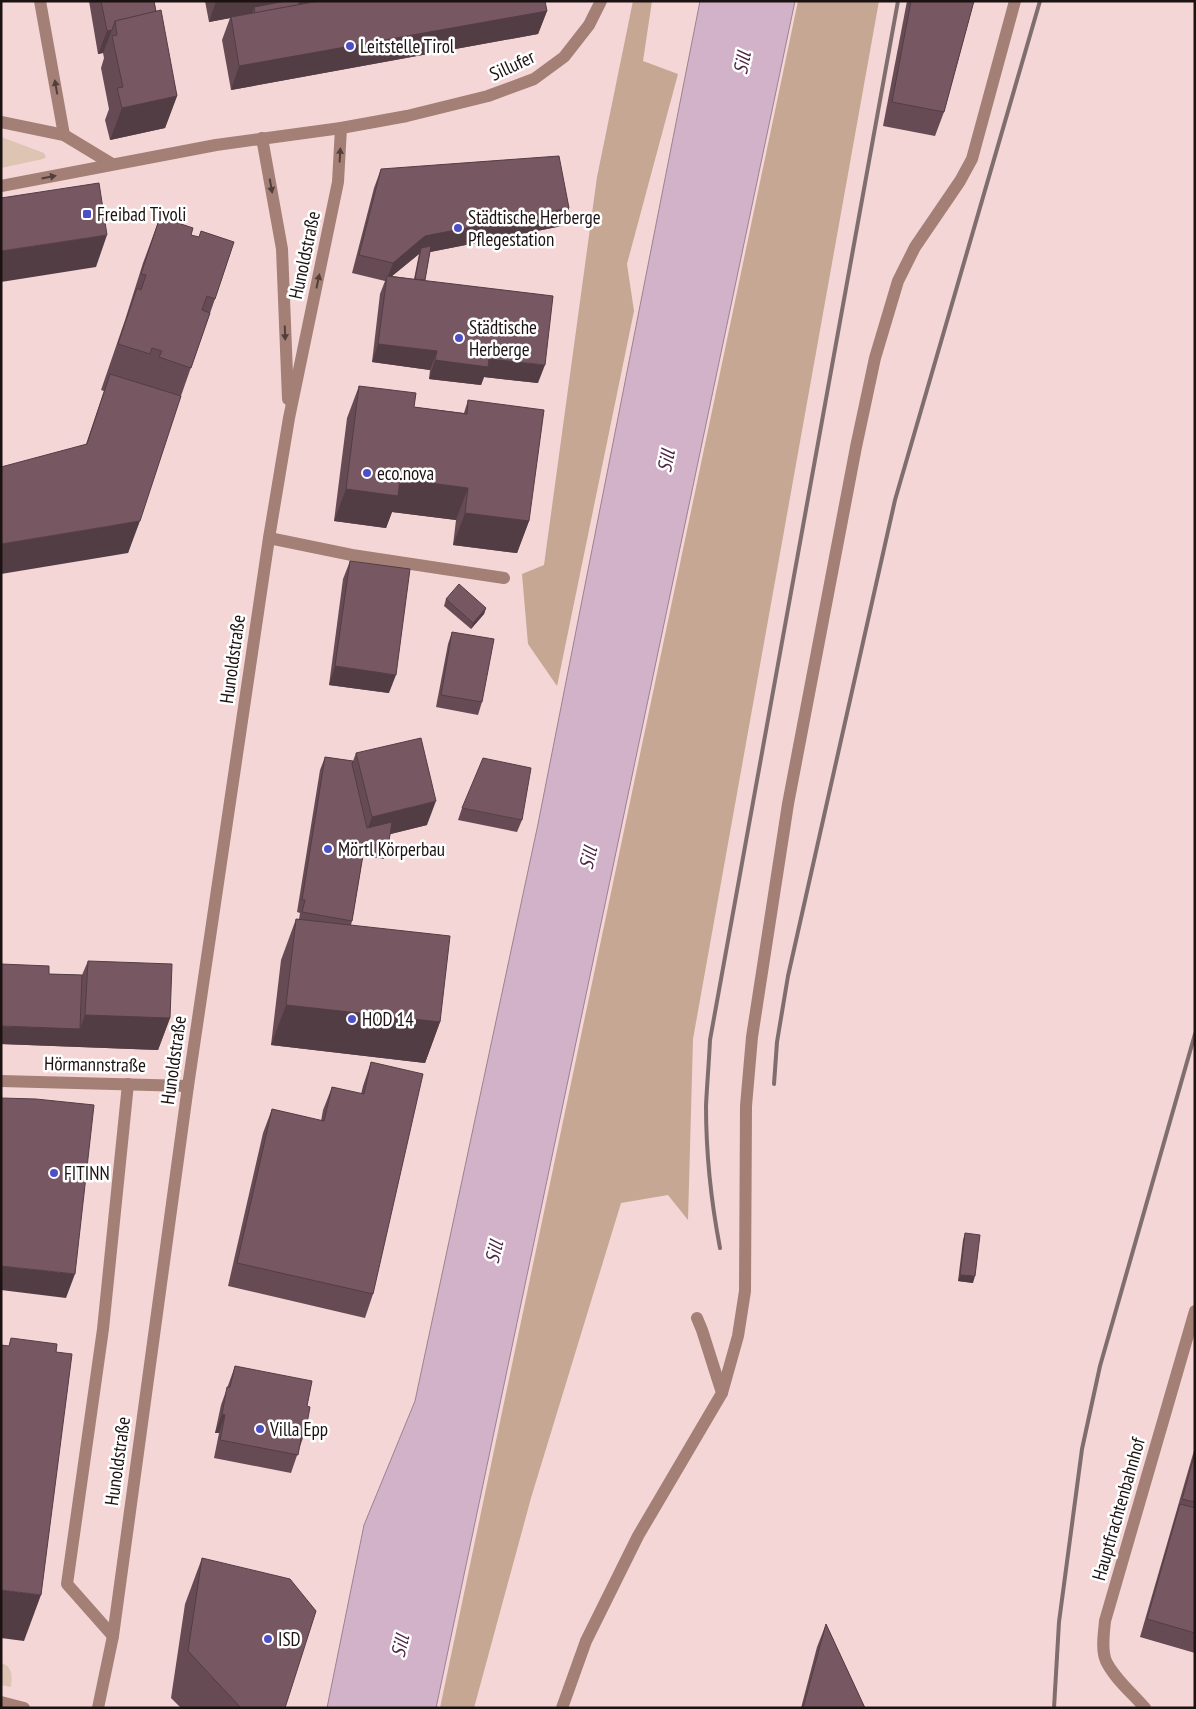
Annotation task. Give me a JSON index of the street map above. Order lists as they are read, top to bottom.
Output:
{
  "streets": {
    "street": [
      "Sillufer",
      "Hunoldstraße",
      "Hörmannstraße",
      "Hauptfrachtenbahnhof"
    ]
  },
  "crossings": [
    ["Sillufer", "Hunoldstraße"],
    ["Hunoldstraße", "Hörmannstraße"]
  ],
  "water": ["Sill"],
  "places": {
    "other": [
      "Leitstelle Tirol",
      "Städtische Herberge Pflegestation",
      "Städtische Herberge",
      "eco.nova",
      "Mörtl Körperbau",
      "HOD 14",
      "FITINN",
      "Villa Epp",
      "ISD"
    ],
    "transit": ["Freibad Tivoli"]
  }
}
